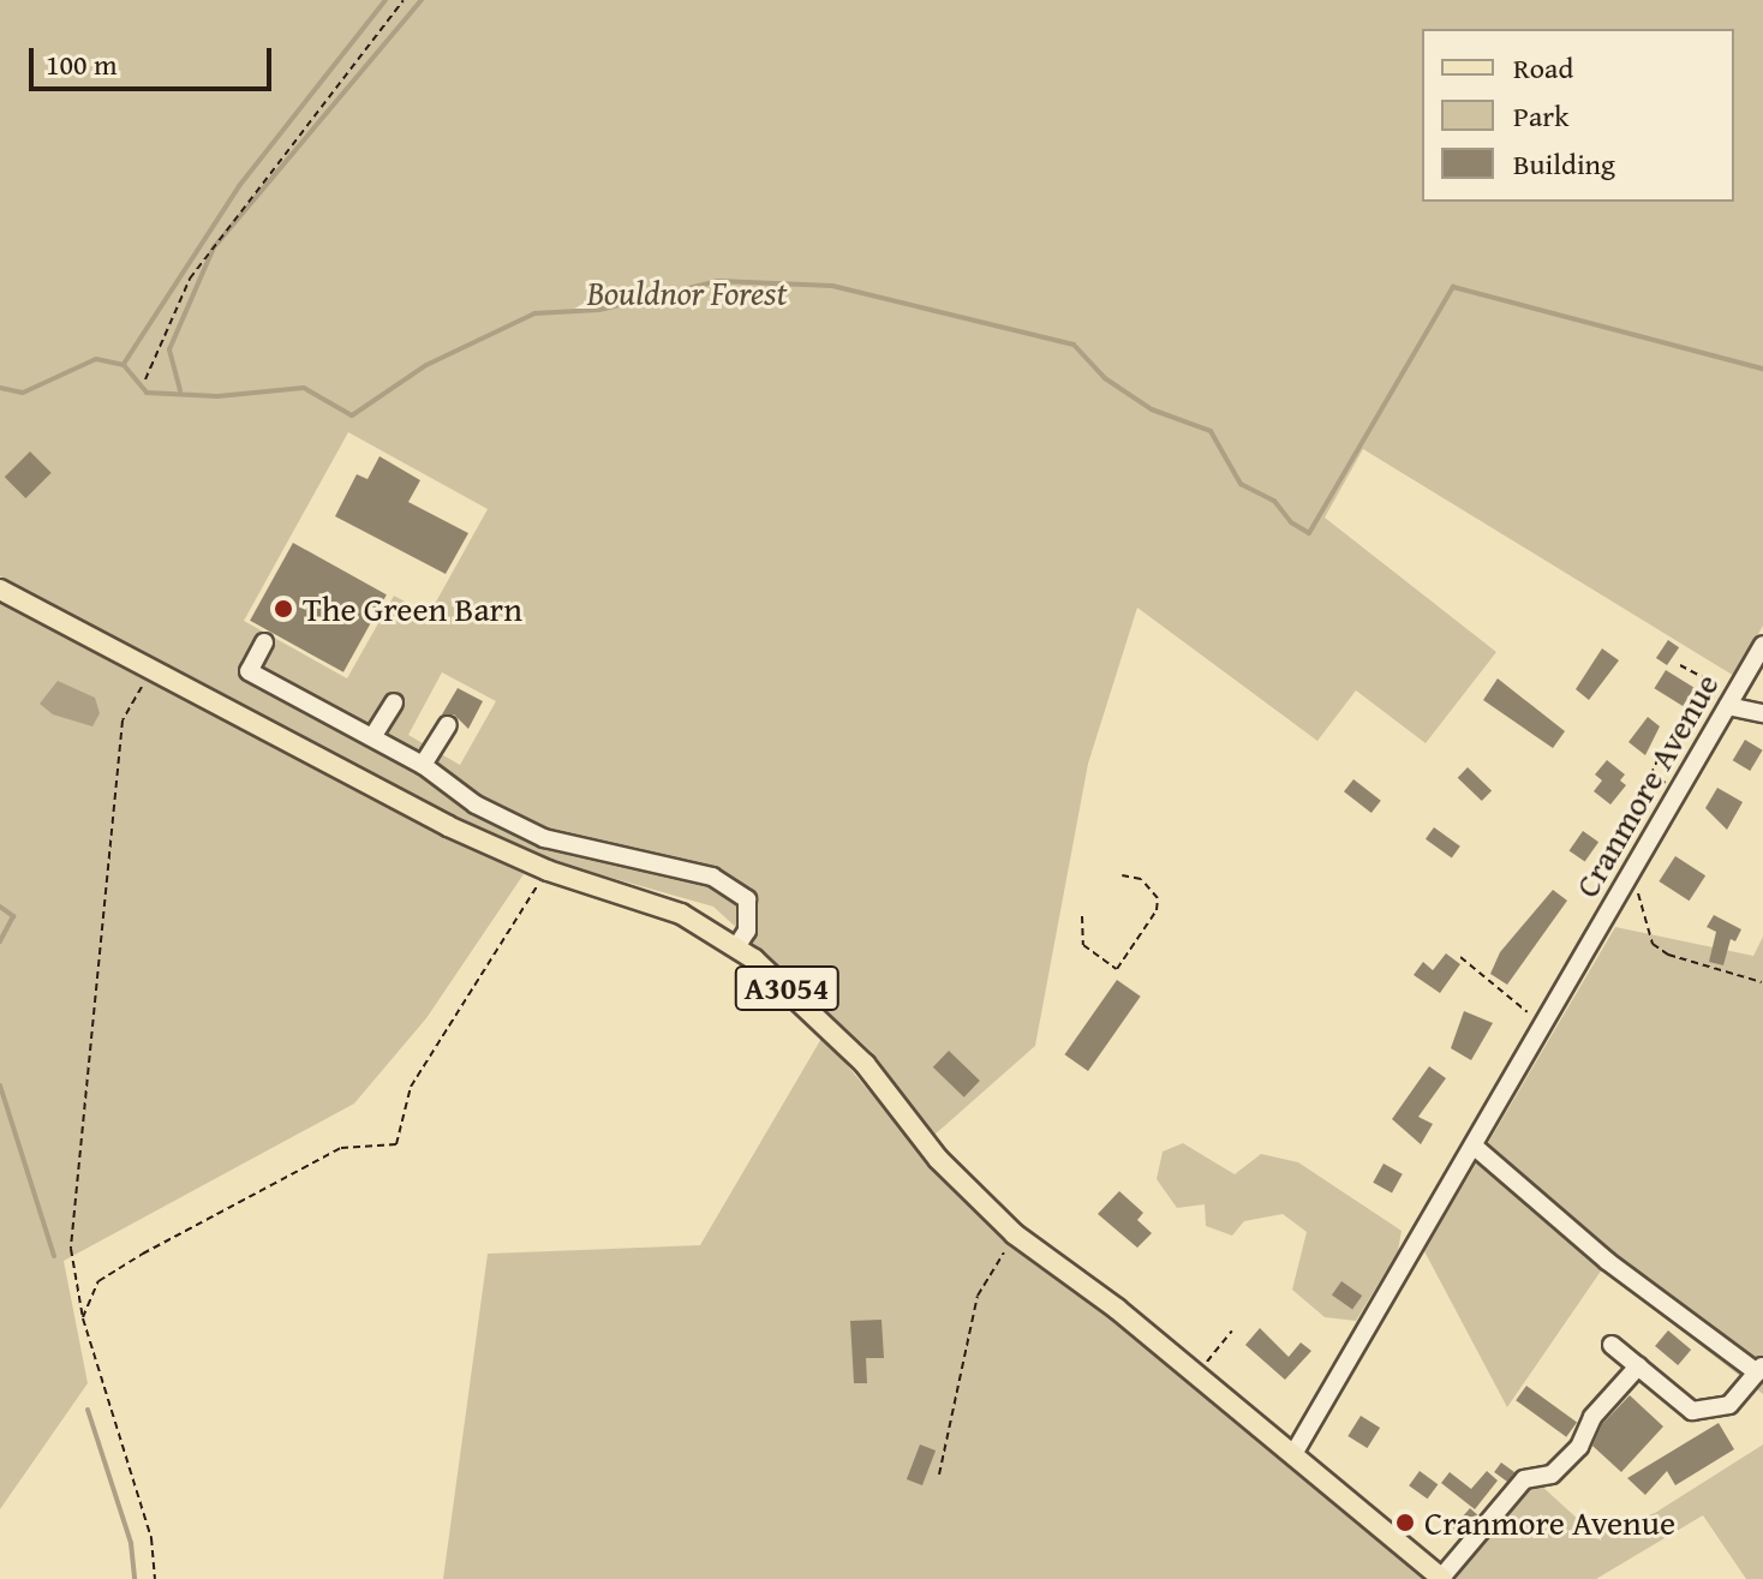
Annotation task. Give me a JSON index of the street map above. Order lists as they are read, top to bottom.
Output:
{
  "streets": {
    "main road": ["A3054"],
    "street": ["Cranmore Avenue"]
  },
  "crossings": [
    ["Cranmore Avenue", "A3054"]
  ],
  "parks": ["Bouldnor Forest"],
  "places": ["The Green Barn", "Cranmore Avenue"],
  "legend": ["Road", "Park", "Building"],
  "scale_bar": "100 m"
}
